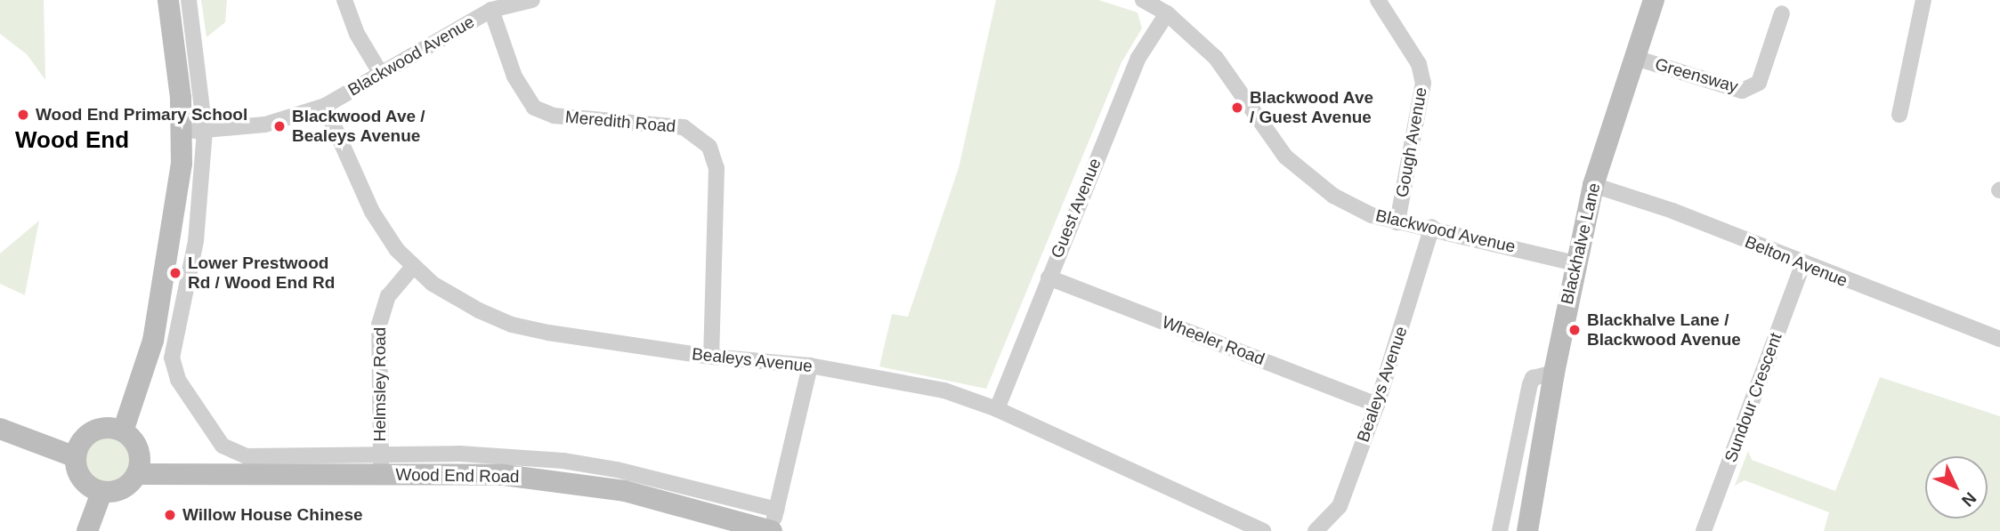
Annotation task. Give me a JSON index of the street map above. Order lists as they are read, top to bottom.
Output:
{
  "streets": {
    "street": [
      "Blackwood Avenue",
      "Greensway",
      "Meredith Road",
      "Gough Avenue",
      "Guest Avenue",
      "Blackhalve Lane",
      "Belton Avenue",
      "Wheeler Road",
      "Bealeys Avenue",
      "Helmsley Road",
      "Sundour Crescent",
      "Wood End Road"
    ]
  },
  "crossings": [
    ["Blackwood Avenue", "Meredith Road"],
    ["Blackwood Avenue", "Gough Avenue"],
    ["Blackwood Avenue", "Guest Avenue"],
    ["Blackwood Avenue", "Blackhalve Lane"],
    ["Blackwood Avenue", "Bealeys Avenue"],
    ["Greensway", "Blackhalve Lane"],
    ["Meredith Road", "Bealeys Avenue"],
    ["Guest Avenue", "Wheeler Road"],
    ["Guest Avenue", "Bealeys Avenue"],
    ["Blackhalve Lane", "Belton Avenue"],
    ["Belton Avenue", "Sundour Crescent"],
    ["Wheeler Road", "Bealeys Avenue"],
    ["Bealeys Avenue", "Helmsley Road"],
    ["Helmsley Road", "Wood End Road"]
  ],
  "districts": ["Wood End"],
  "places": [
    "Blackwood Ave / Guest Avenue",
    "Wood End Primary School",
    "Blackwood Ave / Bealeys Avenue",
    "Lower Prestwood Rd / Wood End Rd",
    "Blackhalve Lane / Blackwood Avenue",
    "Willow House Chinese"
  ],
  "north": "bottom right"
}
